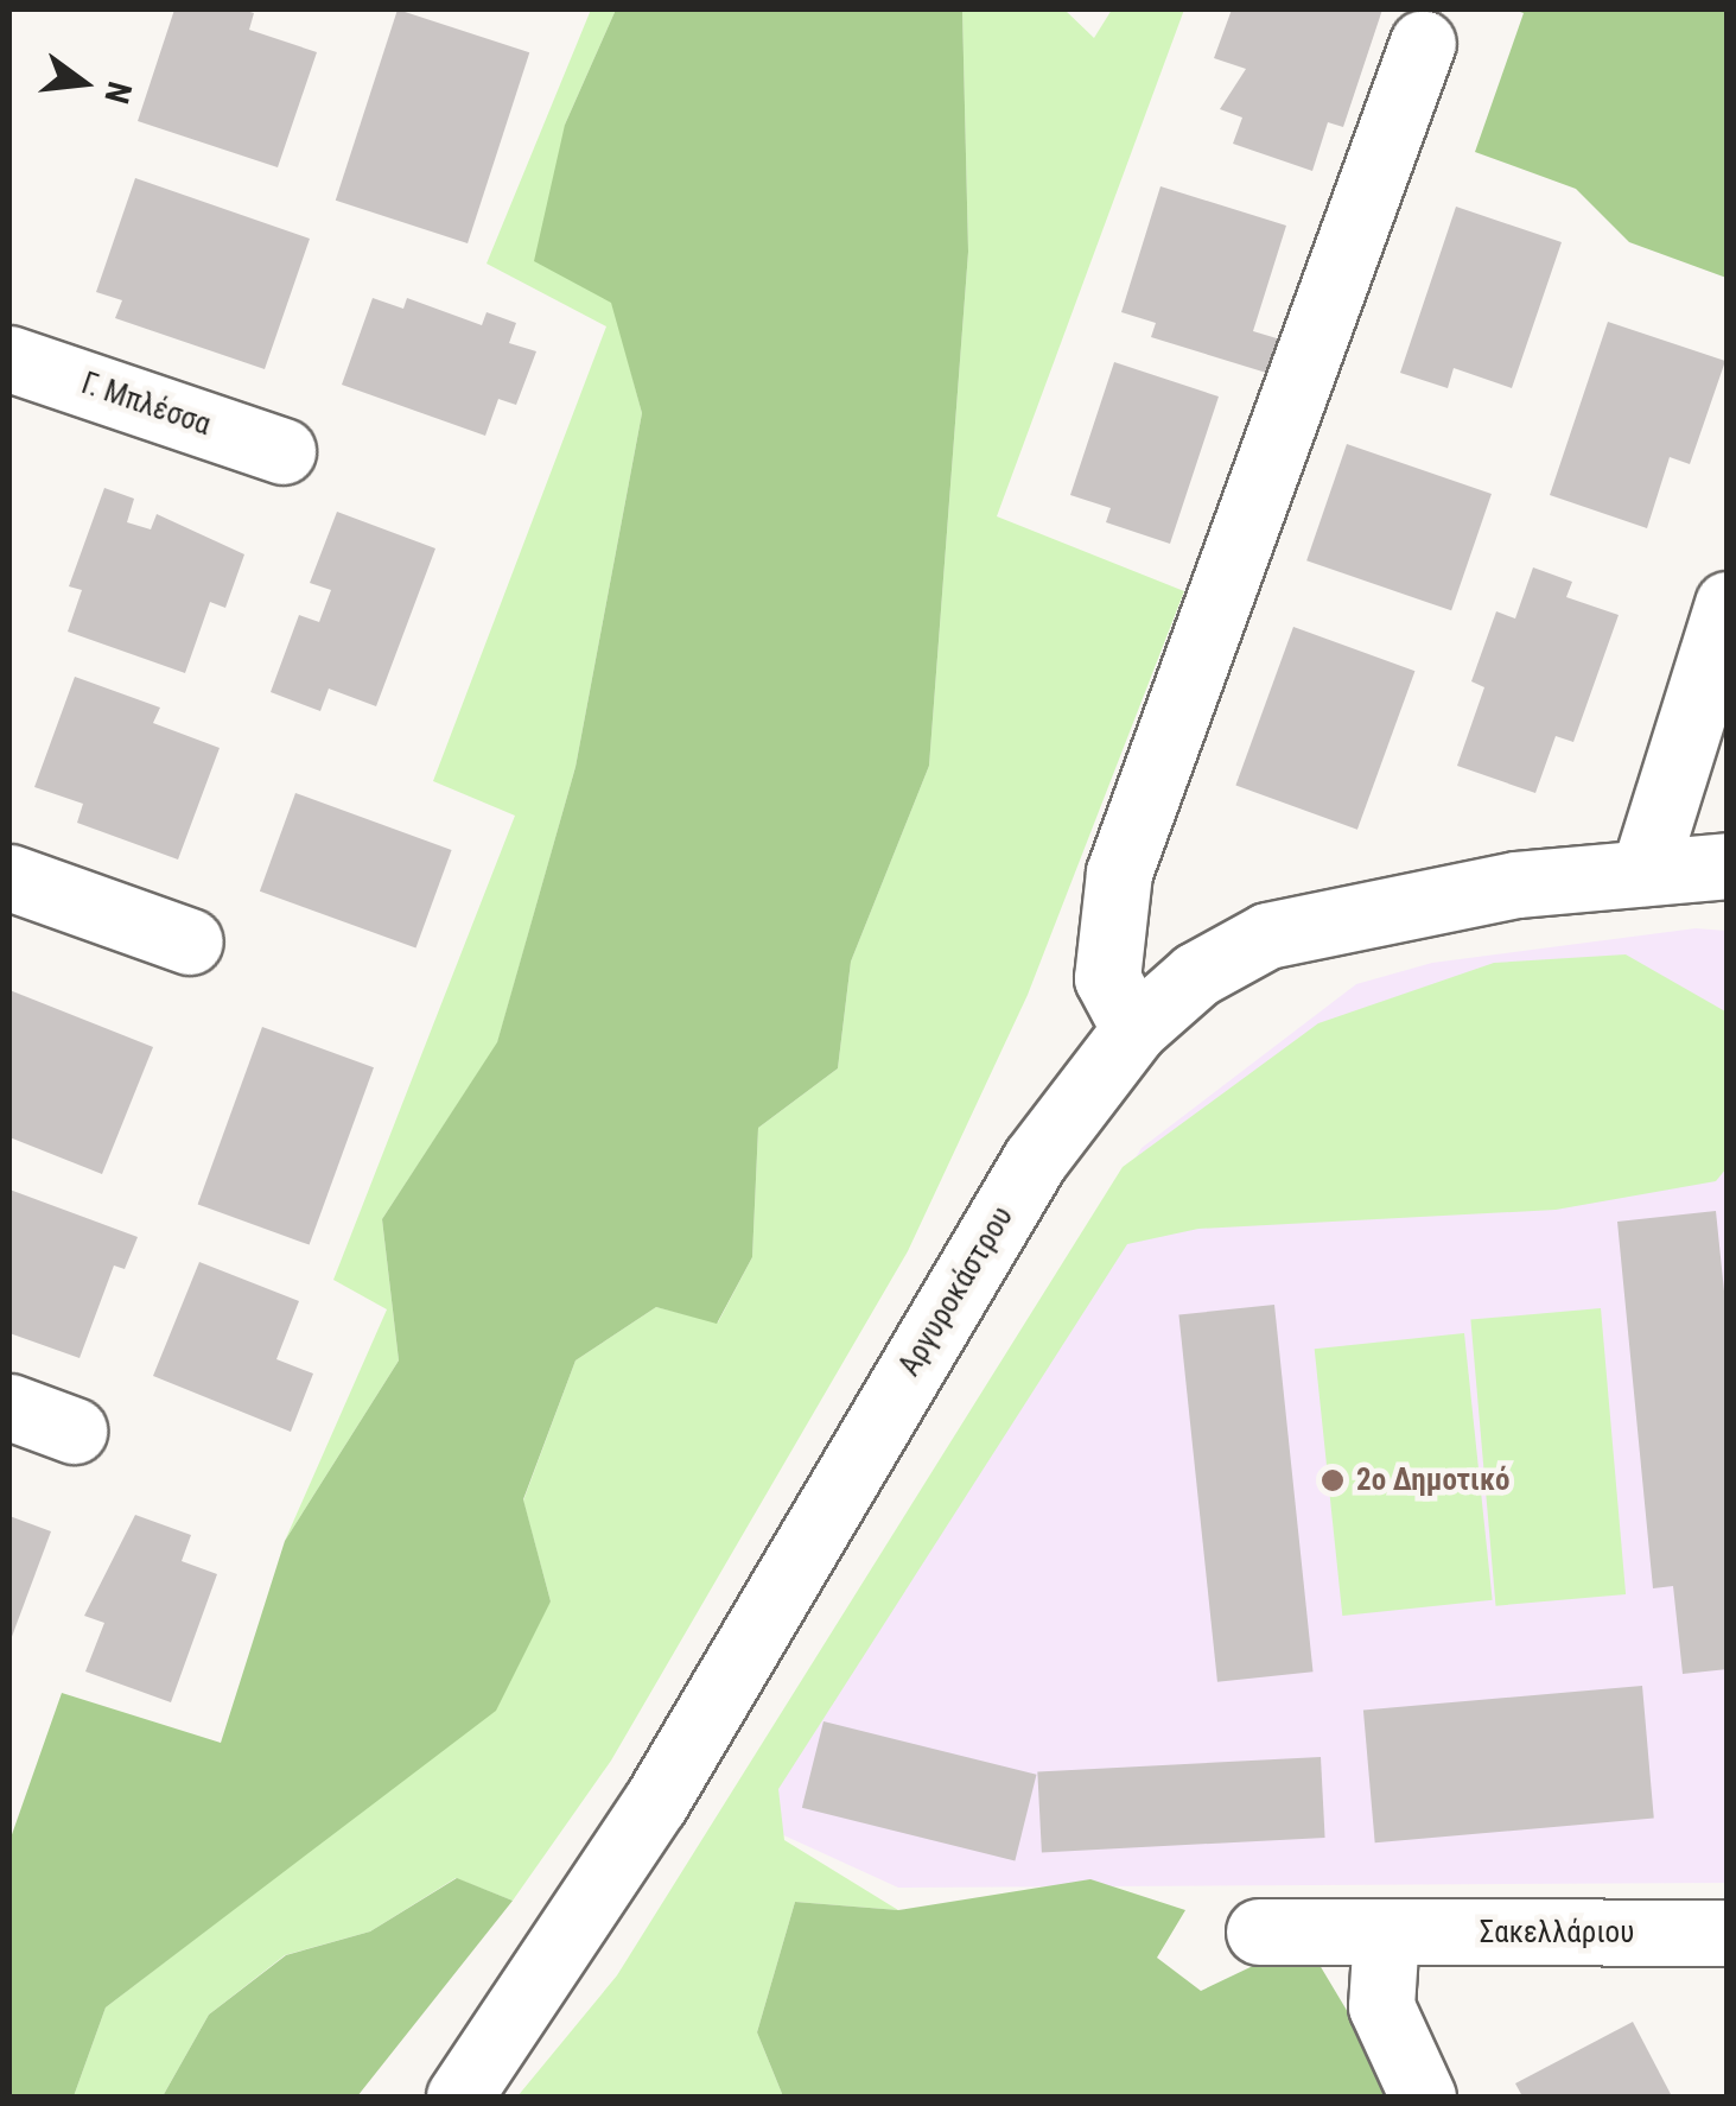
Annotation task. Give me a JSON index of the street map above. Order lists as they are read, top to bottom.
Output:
{
  "streets": {
    "street": ["Γ. Μπλέσσα", "Αργυροκάστρου", "Σακελλάριου"]
  },
  "places": ["2ο Δημοτικό"],
  "north": "right"
}
